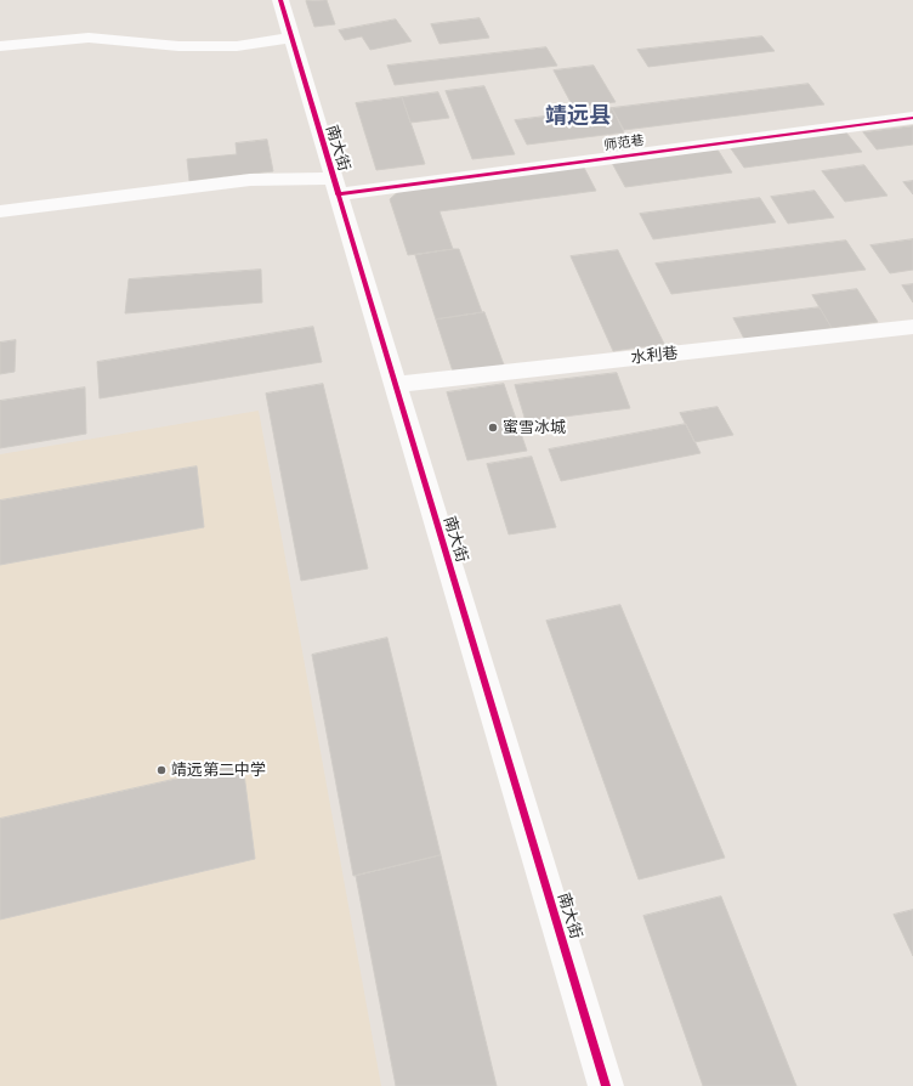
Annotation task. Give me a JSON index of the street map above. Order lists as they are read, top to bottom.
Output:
{
  "streets": {
    "street": ["师范巷", "南大街", "水利巷"]
  },
  "crossings": [
    ["师范巷", "南大街"],
    ["南大街", "水利巷"]
  ],
  "districts": ["靖远县"],
  "places": ["蜜雪冰城", "靖远第二中学"]
}
